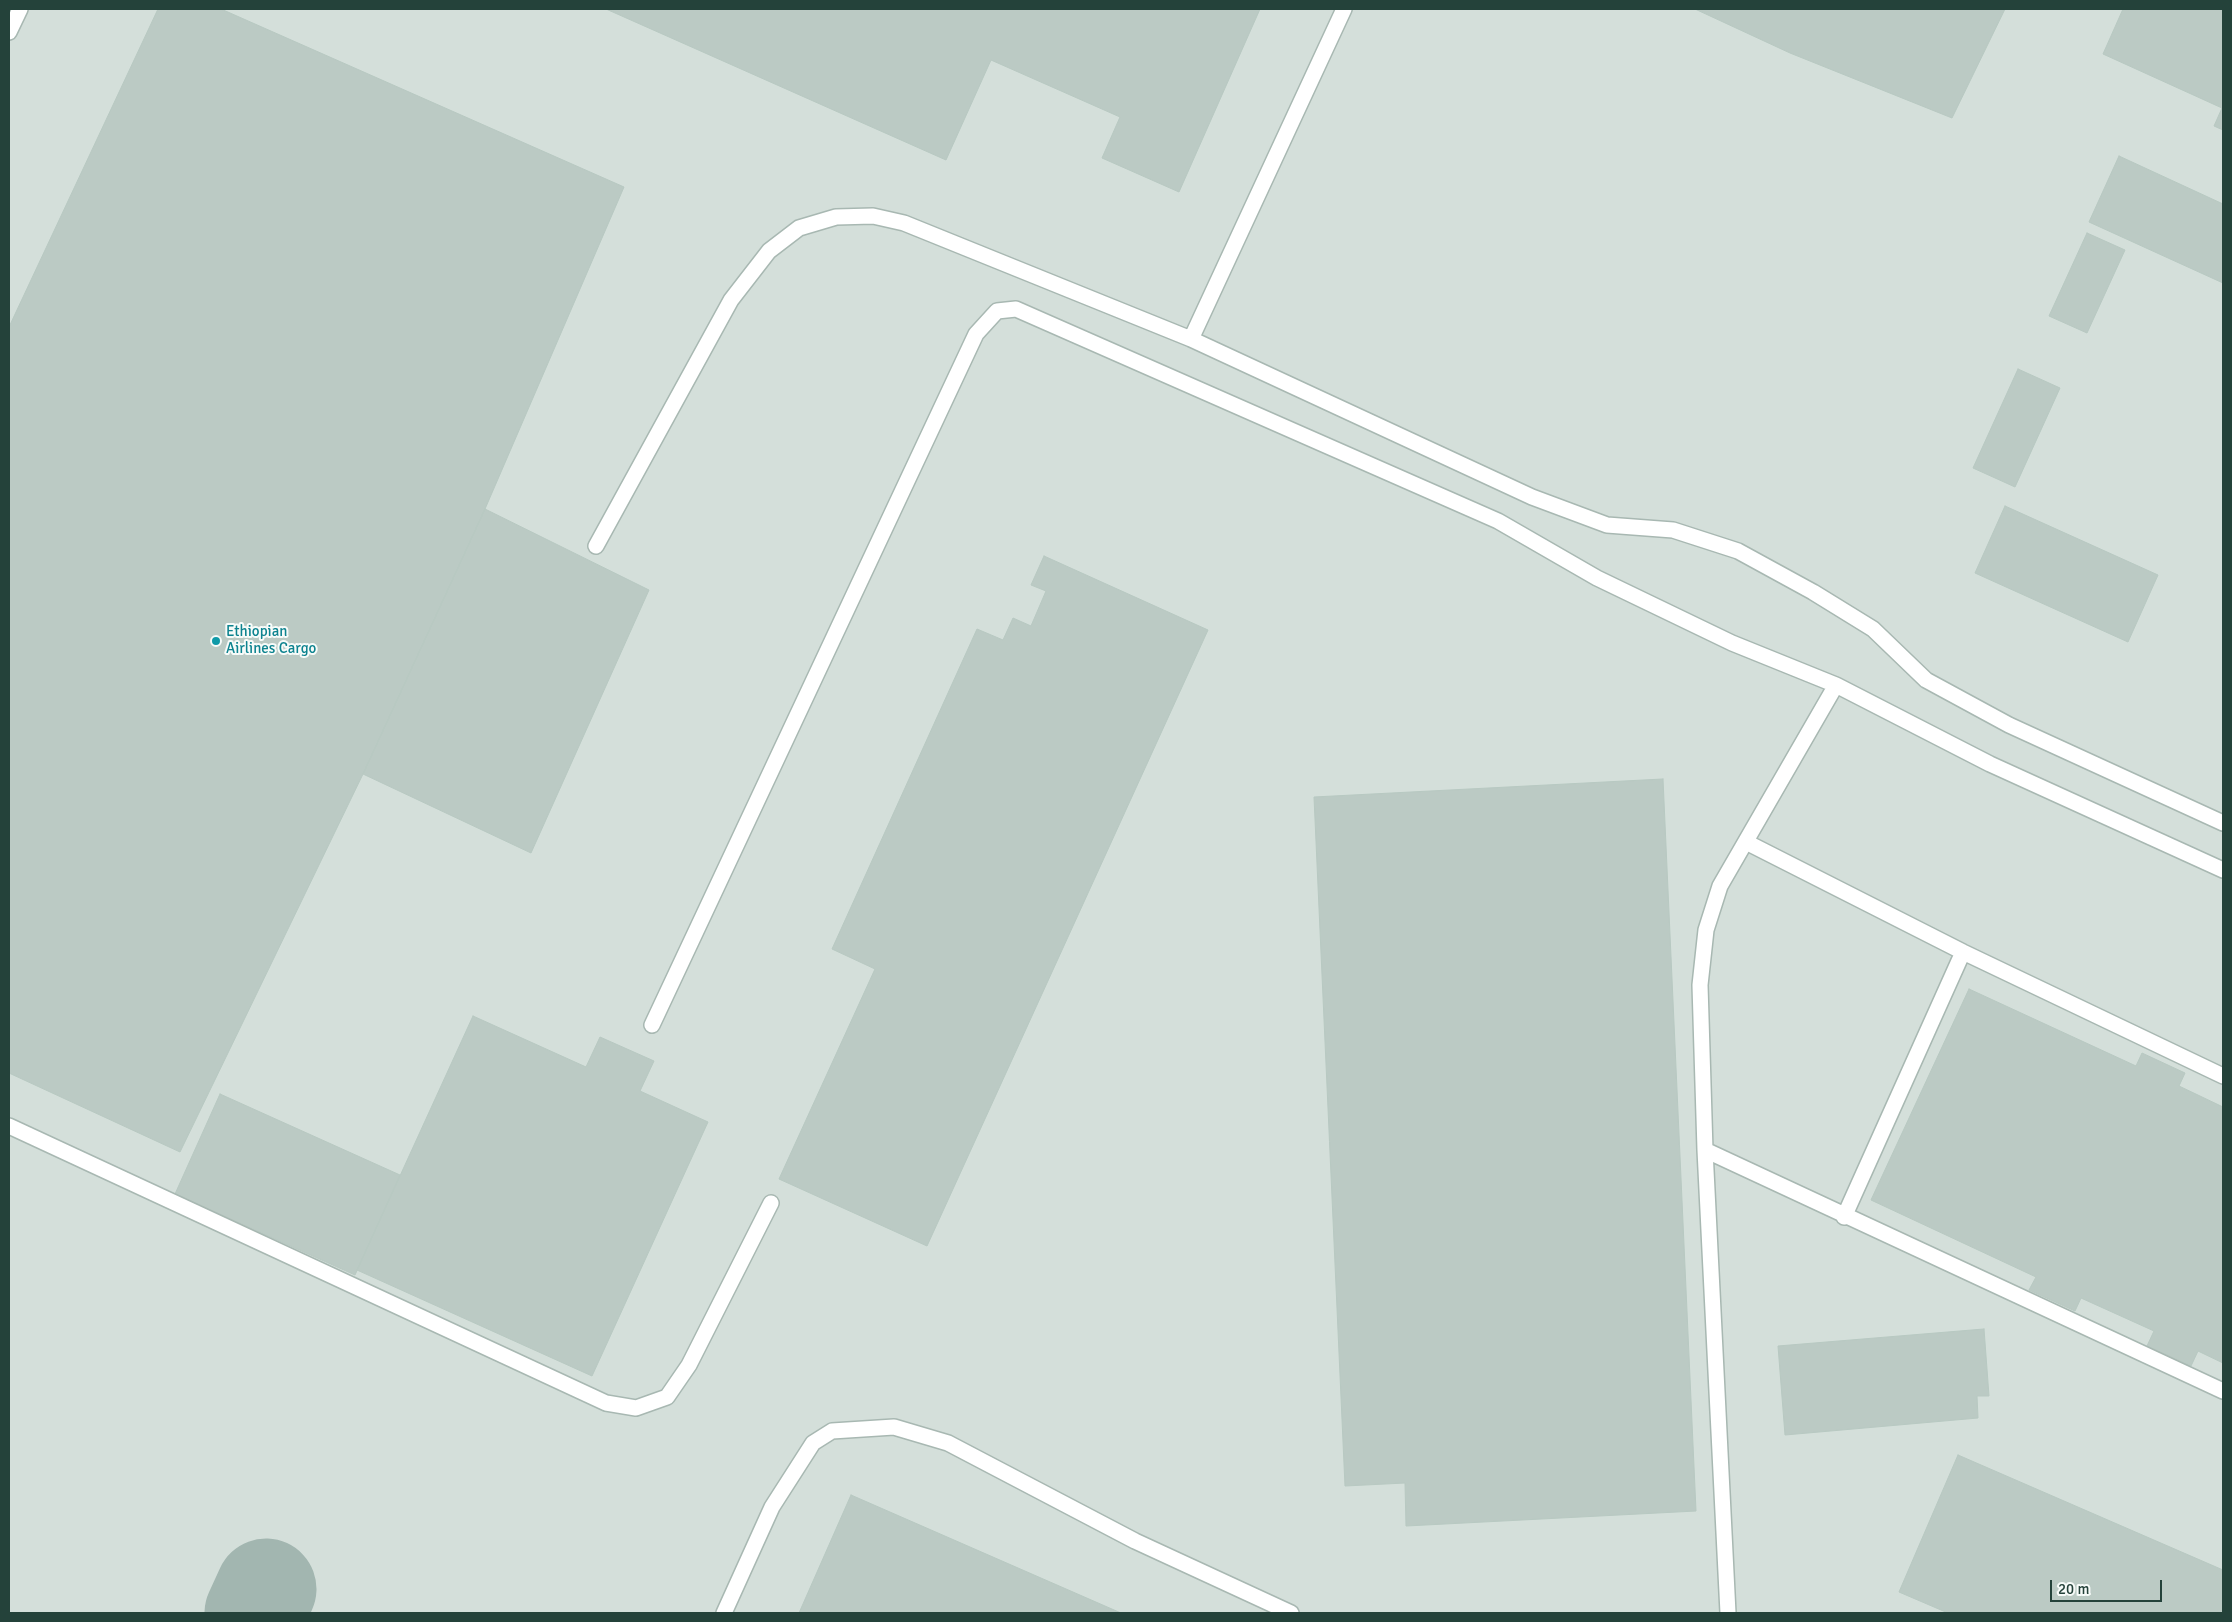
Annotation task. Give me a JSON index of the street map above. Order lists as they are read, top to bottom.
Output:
{
  "places": ["Ethiopian Airlines Cargo"],
  "scale_bar": "20 m"
}
